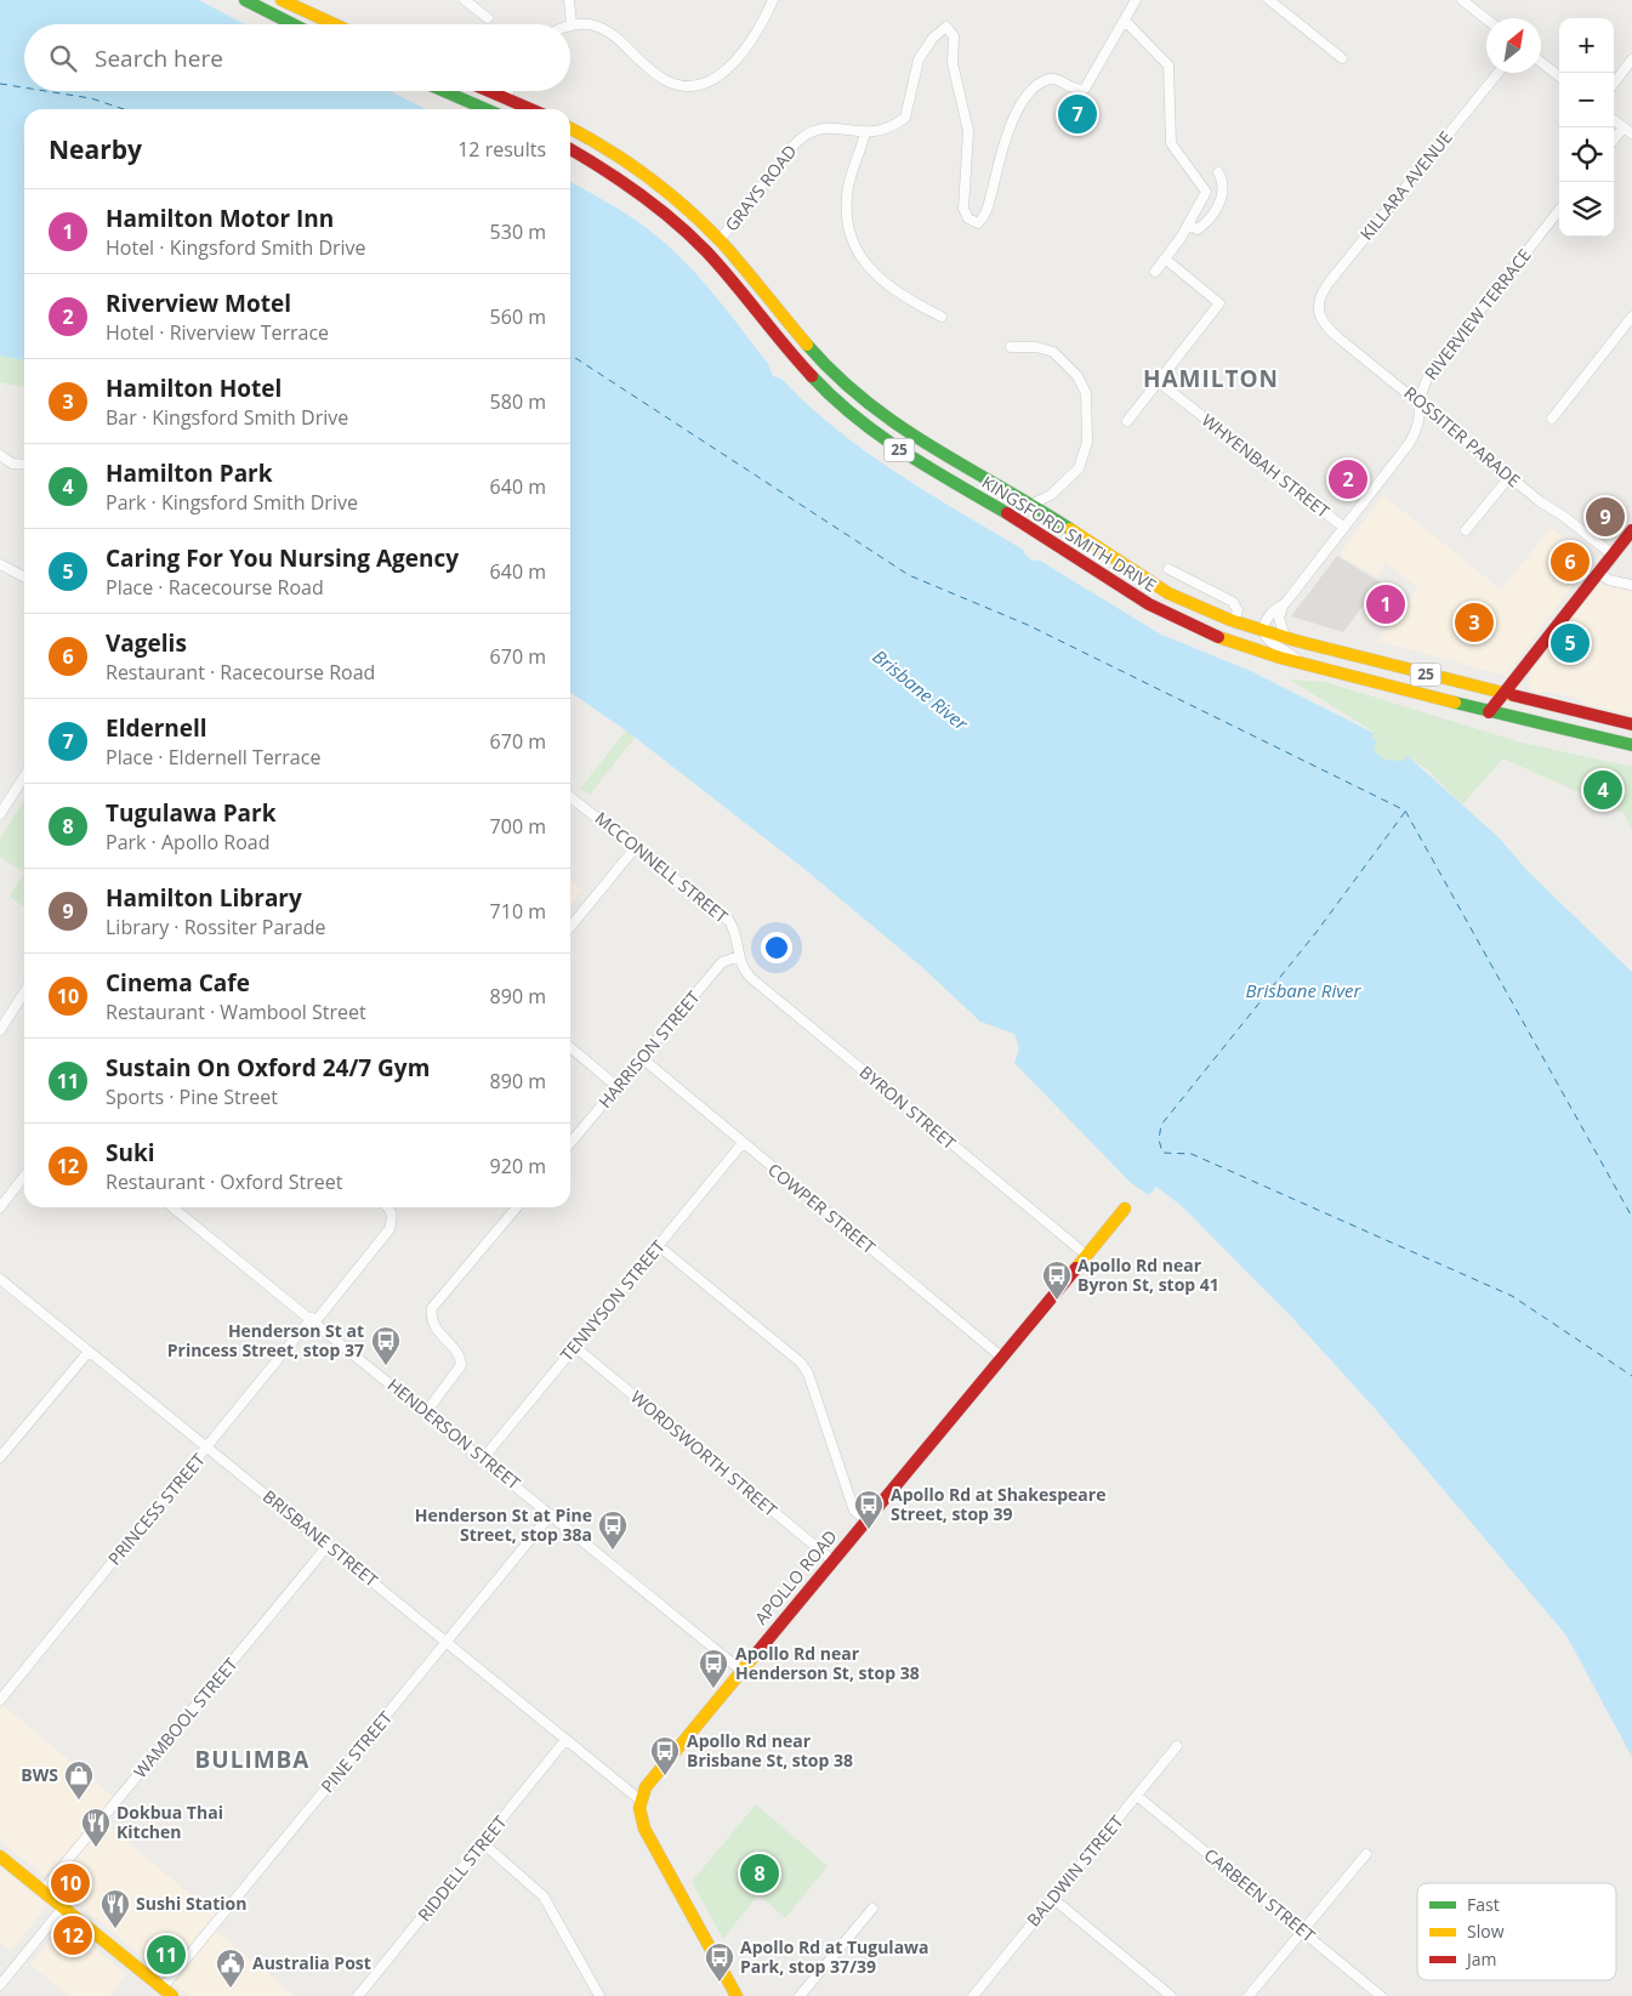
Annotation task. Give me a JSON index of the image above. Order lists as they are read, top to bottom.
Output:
{
  "streets": {
    "main road": ["25", "KINGSFORD SMITH DRIVE", "APOLLO ROAD"],
    "street": [
      "KILLARA AVENUE",
      "GRAYS ROAD",
      "RIVERVIEW TERRACE",
      "ROSSITER PARADE",
      "WHYENBAH STREET",
      "MCCONNELL STREET",
      "HARRISON STREET",
      "BYRON STREET",
      "COWPER STREET",
      "TENNYSON STREET",
      "HENDERSON STREET",
      "WORDSWORTH STREET",
      "PRINCESS STREET",
      "BRISBANE STREET",
      "WAMBOOL STREET",
      "PINE STREET",
      "RIDDELL STREET",
      "BALDWIN STREET",
      "CARBEEN STREET"
    ]
  },
  "crossings": [
    ["KILLARA AVENUE", "ROSSITER PARADE"],
    ["GRAYS ROAD", "KINGSFORD SMITH DRIVE"],
    ["RIVERVIEW TERRACE", "ROSSITER PARADE"],
    ["RIVERVIEW TERRACE", "WHYENBAH STREET"],
    ["RIVERVIEW TERRACE", "KINGSFORD SMITH DRIVE"],
    ["MCCONNELL STREET", "HARRISON STREET"],
    ["MCCONNELL STREET", "BYRON STREET"],
    ["HARRISON STREET", "BYRON STREET"],
    ["HARRISON STREET", "COWPER STREET"],
    ["BYRON STREET", "APOLLO ROAD"],
    ["COWPER STREET", "TENNYSON STREET"],
    ["COWPER STREET", "APOLLO ROAD"],
    ["TENNYSON STREET", "HENDERSON STREET"],
    ["TENNYSON STREET", "WORDSWORTH STREET"],
    ["HENDERSON STREET", "PRINCESS STREET"],
    ["HENDERSON STREET", "APOLLO ROAD"],
    ["HENDERSON STREET", "PINE STREET"],
    ["WORDSWORTH STREET", "APOLLO ROAD"],
    ["PRINCESS STREET", "BRISBANE STREET"],
    ["BRISBANE STREET", "APOLLO ROAD"],
    ["BRISBANE STREET", "WAMBOOL STREET"],
    ["BRISBANE STREET", "PINE STREET"],
    ["BRISBANE STREET", "RIDDELL STREET"],
    ["BALDWIN STREET", "CARBEEN STREET"]
  ],
  "districts": ["HAMILTON", "BULIMBA"],
  "water": ["Brisbane River"],
  "places": {
    "bus stop": [
      "Apollo Rd near Byron St, stop 41",
      "Henderson St at Princess Street, stop 37",
      "Apollo Rd at Shakespeare Street, stop 39",
      "Henderson St at Pine Street, stop 38a",
      "Apollo Rd near Henderson St, stop 38",
      "Apollo Rd near Brisbane St, stop 38",
      "Apollo Rd at Tugulawa Park, stop 37/39"
    ],
    "shop": ["BWS"],
    "restaurant": ["Dokbua Thai Kitchen", "Sushi Station"],
    "public building": ["Australia Post"]
  },
  "legend": ["Fast", "Slow", "Jam"],
  "north": "top right",
  "page": {
    "map_buttons": ["+", "−"],
    "search": "Search here",
    "pins": [
      "7",
      "2",
      "9",
      "6",
      "1",
      "3",
      "5",
      "4",
      "8",
      "10",
      "12",
      "11"
    ],
    "heading": ["Nearby", "12 results"],
    "list": [
      {
        "mark": "1",
        "name": "Hamilton Motor Inn",
        "note": "Hotel · Kingsford Smith Drive",
        "value": "530 m"
      },
      {
        "mark": "2",
        "name": "Riverview Motel",
        "note": "Hotel · Riverview Terrace",
        "value": "560 m"
      },
      {
        "mark": "3",
        "name": "Hamilton Hotel",
        "note": "Bar · Kingsford Smith Drive",
        "value": "580 m"
      },
      {
        "mark": "4",
        "name": "Hamilton Park",
        "note": "Park · Kingsford Smith Drive",
        "value": "640 m"
      },
      {
        "mark": "5",
        "name": "Caring For You Nursing Agency",
        "note": "Place · Racecourse Road",
        "value": "640 m"
      },
      {
        "mark": "6",
        "name": "Vagelis",
        "note": "Restaurant · Racecourse Road",
        "value": "670 m"
      },
      {
        "mark": "7",
        "name": "Eldernell",
        "note": "Place · Eldernell Terrace",
        "value": "670 m"
      },
      {
        "mark": "8",
        "name": "Tugulawa Park",
        "note": "Park · Apollo Road",
        "value": "700 m"
      },
      {
        "mark": "9",
        "name": "Hamilton Library",
        "note": "Library · Rossiter Parade",
        "value": "710 m"
      },
      {
        "mark": "10",
        "name": "Cinema Cafe",
        "note": "Restaurant · Wambool Street",
        "value": "890 m"
      },
      {
        "mark": "11",
        "name": "Sustain On Oxford 24/7 Gym",
        "note": "Sports · Pine Street",
        "value": "890 m"
      },
      {
        "mark": "12",
        "name": "Suki",
        "note": "Restaurant · Oxford Street",
        "value": "920 m"
      }
    ]
  }
}
